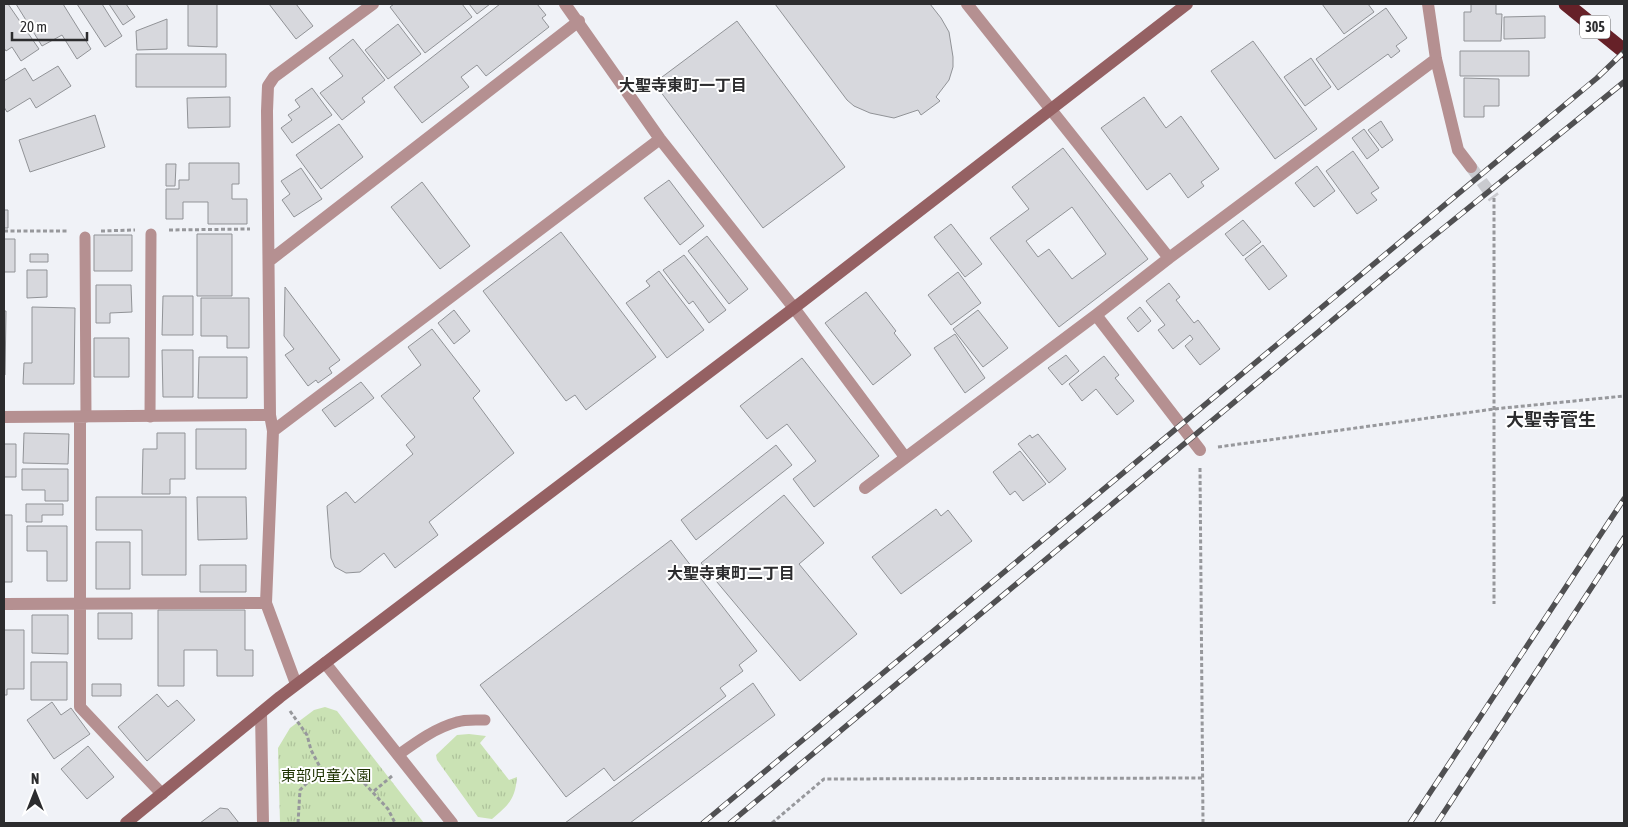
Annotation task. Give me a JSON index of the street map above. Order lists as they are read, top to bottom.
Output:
{
  "streets": {
    "highway": ["305"]
  },
  "districts": ["大聖寺東町一丁目", "大聖寺菅生", "大聖寺東町二丁目"],
  "parks": ["東部児童公園"],
  "scale_bar": "20 m",
  "north": "top"
}
